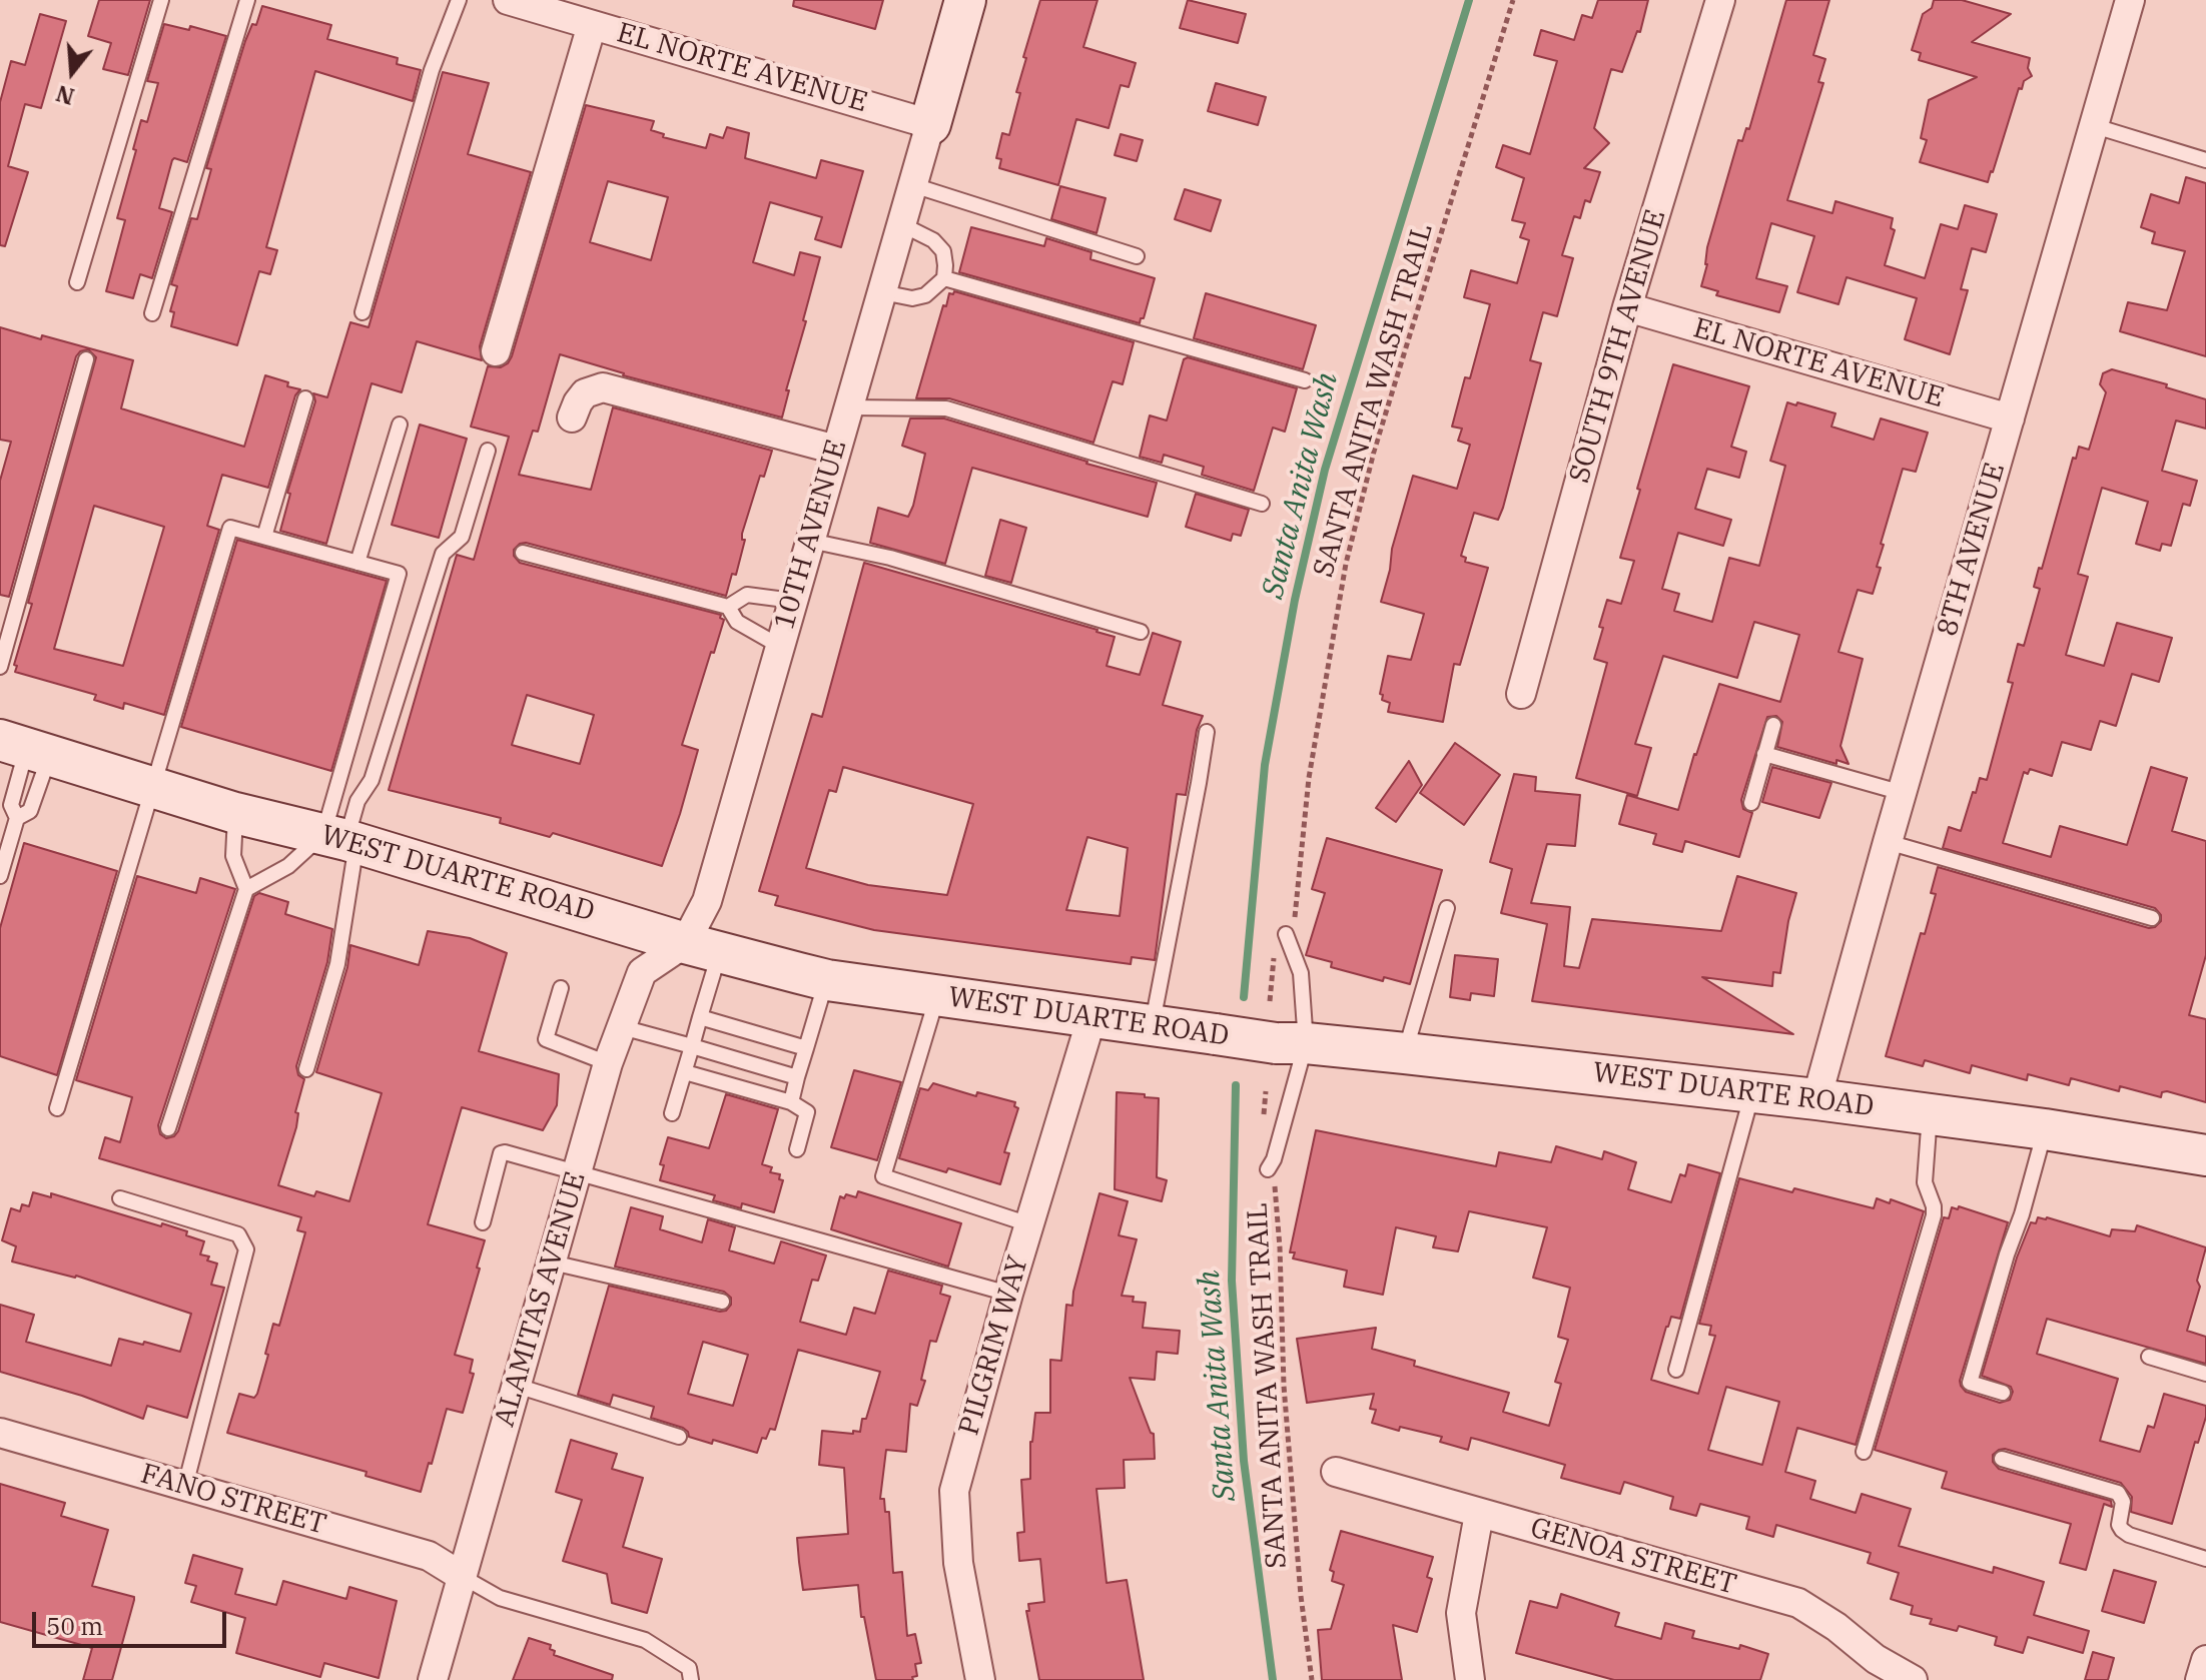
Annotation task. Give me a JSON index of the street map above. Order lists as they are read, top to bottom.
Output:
{
  "streets": {
    "main road": ["WEST DUARTE ROAD"],
    "street": [
      "EL NORTE AVENUE",
      "SOUTH 9TH AVENUE",
      "10TH AVENUE",
      "8TH AVENUE",
      "ALAMITAS AVENUE",
      "PILGRIM WAY",
      "FANO STREET",
      "GENOA STREET"
    ],
    "path": ["SANTA ANITA WASH TRAIL"]
  },
  "crossings": [
    ["EL NORTE AVENUE", "SOUTH 9TH AVENUE"],
    ["EL NORTE AVENUE", "10TH AVENUE"],
    ["EL NORTE AVENUE", "8TH AVENUE"],
    ["10TH AVENUE", "WEST DUARTE ROAD"],
    ["10TH AVENUE", "ALAMITAS AVENUE"],
    ["8TH AVENUE", "WEST DUARTE ROAD"],
    ["WEST DUARTE ROAD", "ALAMITAS AVENUE"],
    ["WEST DUARTE ROAD", "PILGRIM WAY"],
    ["ALAMITAS AVENUE", "FANO STREET"]
  ],
  "water": ["Santa Anita Wash"],
  "scale_bar": "50 m",
  "north": "bottom"
}
